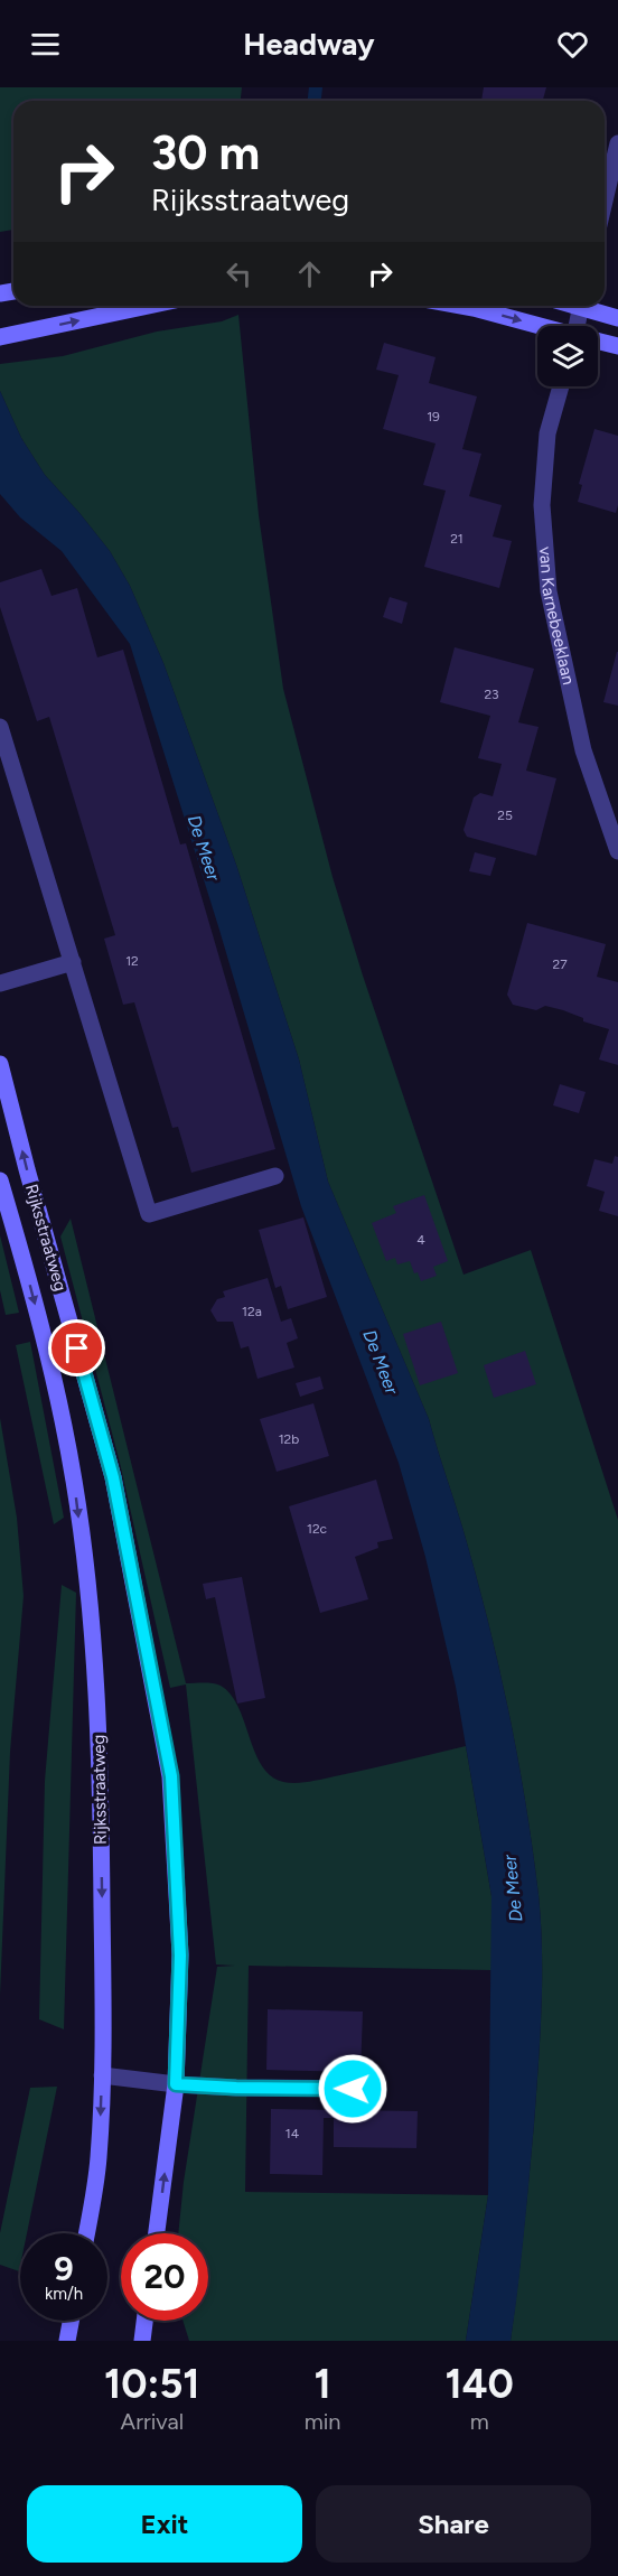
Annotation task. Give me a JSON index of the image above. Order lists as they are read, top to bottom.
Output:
{
  "streets": {
    "street": ["van Karnebeeklaan", "Rijksstraatweg"]
  },
  "water": ["De Meer"],
  "house_numbers": [
    "19",
    "21",
    "23",
    "25",
    "12",
    "27",
    "4",
    "12a",
    "12b",
    "12c",
    "14"
  ],
  "page": {
    "header": "Headway",
    "turn": ["30 m", "Rijksstraatweg"],
    "speed": "9 km/h",
    "limit": "20",
    "eta": [
      "10:51",
      "Arrival",
      "1",
      "min",
      "140",
      "m"
    ],
    "buttons": ["Exit", "Share"]
  }
}
